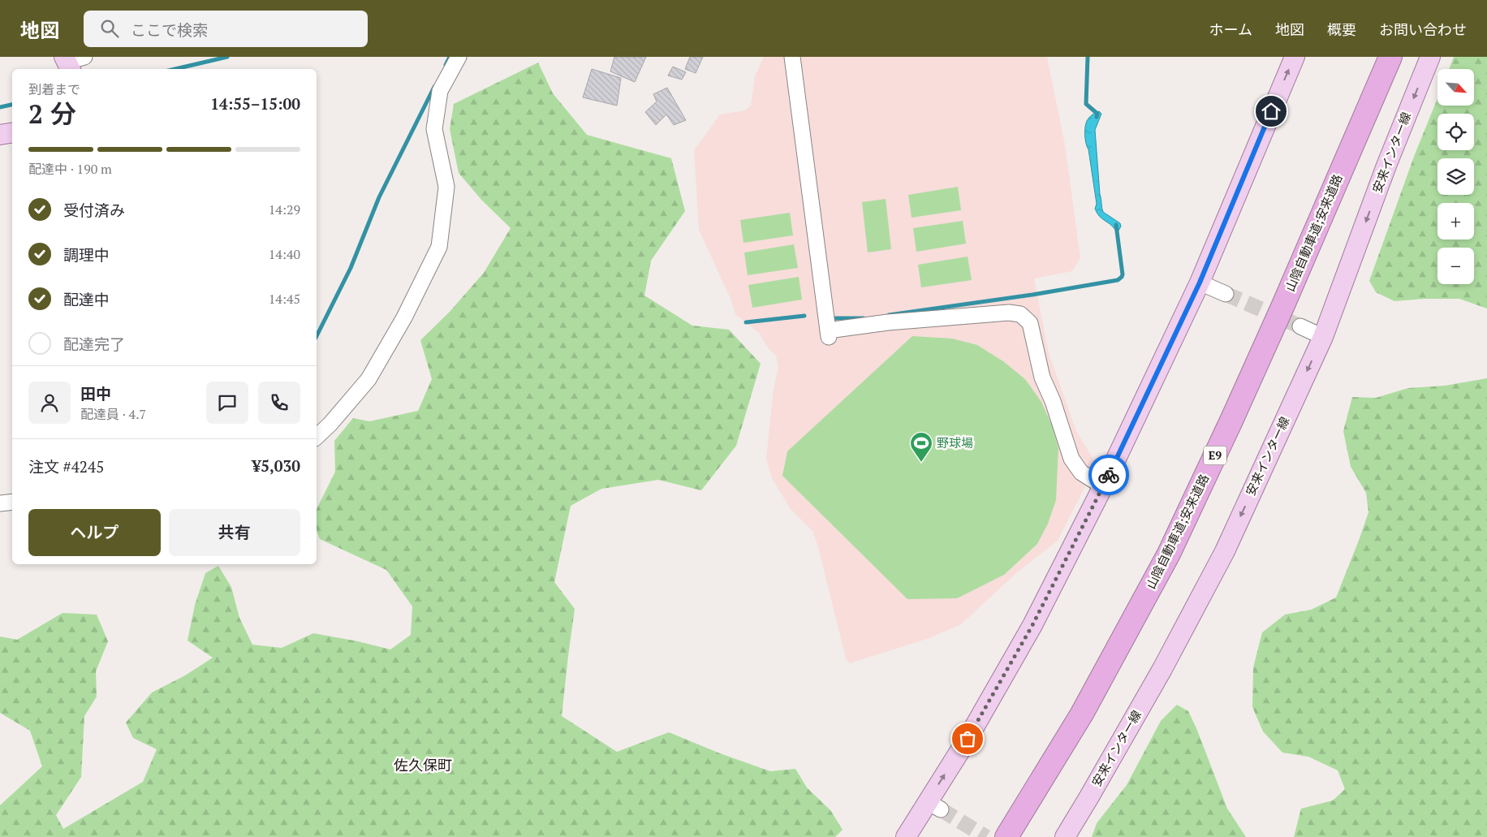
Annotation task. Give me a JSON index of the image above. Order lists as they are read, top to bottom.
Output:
{
  "streets": {
    "highway": ["山陰自動車道;安来道路", "E9"],
    "main road": ["安来インター線"]
  },
  "districts": ["佐久保町"],
  "places": {
    "sports": ["野球場"]
  },
  "north": "bottom right",
  "page": {
    "header": "地図",
    "search": "ここで検索",
    "nav": [
      "ホーム",
      "地図",
      "概要",
      "お問い合わせ"
    ],
    "map_buttons": ["+", "−"],
    "heading": ["2 分", "到着まで", "14:55–15:00"],
    "panel": [
      "田中",
      "配達員 · 4.7",
      "注文 #4245",
      "¥5,030"
    ],
    "bar": "配達中 · 190 m",
    "list": [
      ["受付済み", "14:29"],
      ["調理中", "14:40"],
      ["配達中", "14:45"],
      "配達完了"
    ],
    "buttons": ["ヘルプ", "共有"]
  }
}
